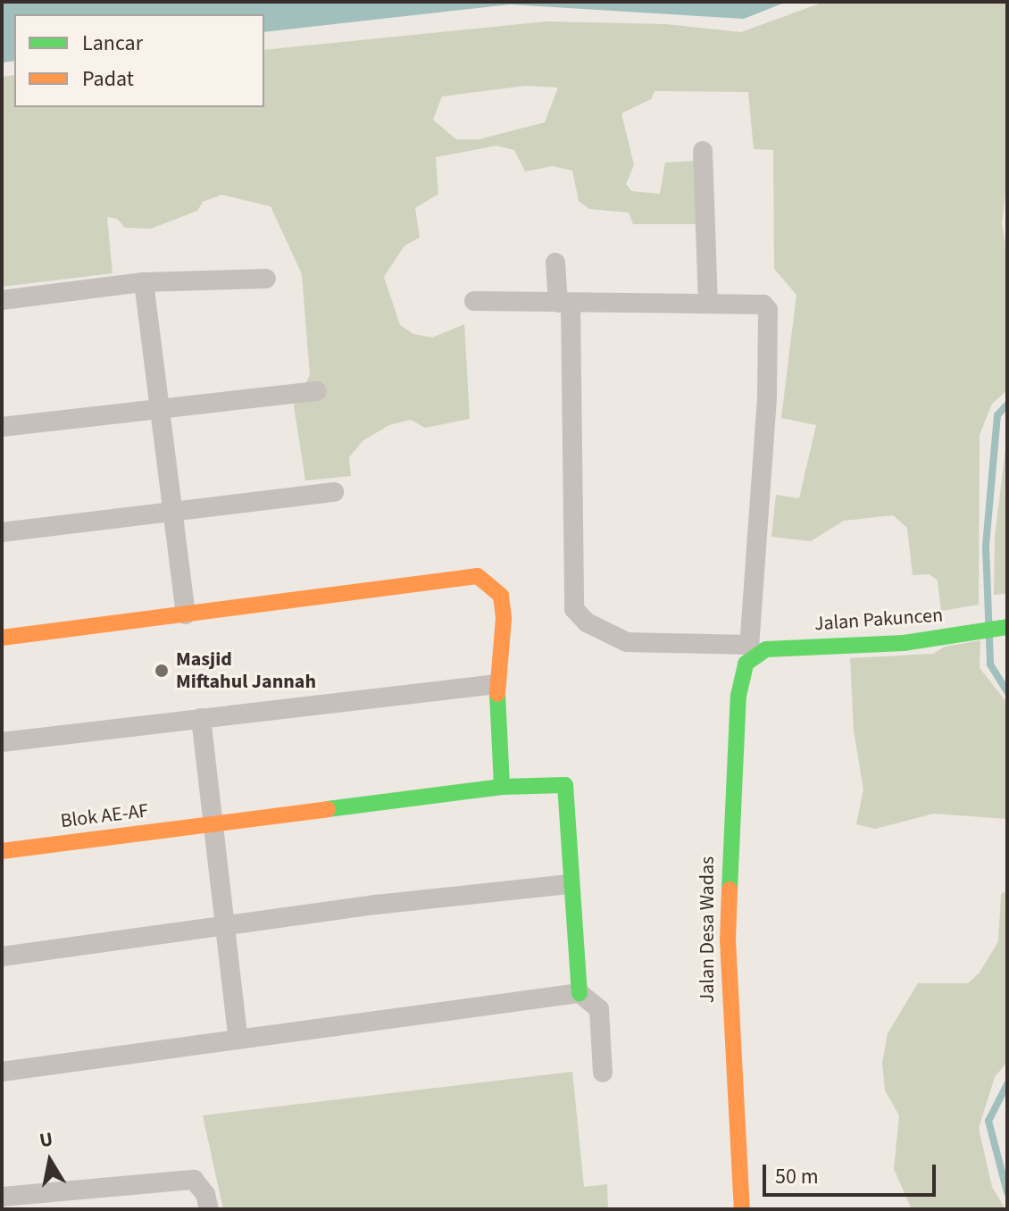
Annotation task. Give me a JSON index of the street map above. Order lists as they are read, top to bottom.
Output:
{
  "streets": {
    "street": ["Jalan Pakuncen", "Blok AE-AF", "Jalan Desa Wadas"]
  },
  "crossings": [
    ["Jalan Pakuncen", "Jalan Desa Wadas"]
  ],
  "places": ["Masjid Miftahul Jannah"],
  "legend": ["Lancar", "Padat"],
  "scale_bar": "50 m",
  "north": "top"
}
